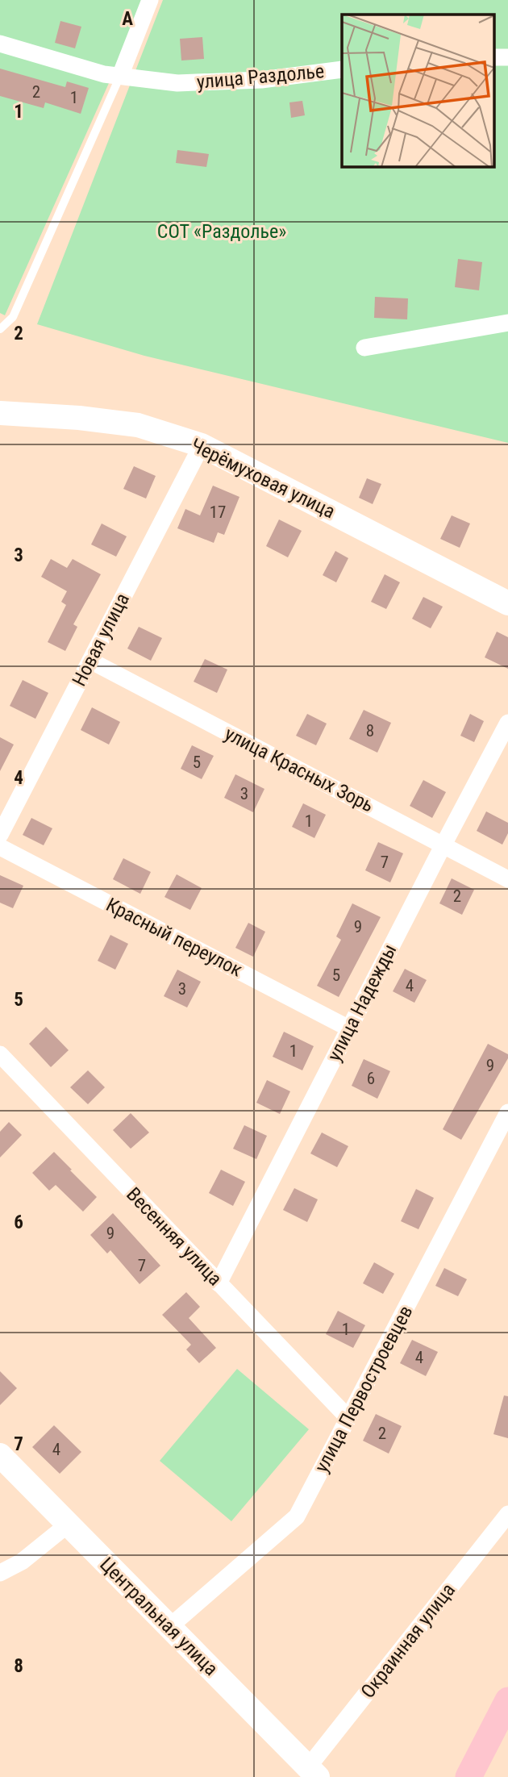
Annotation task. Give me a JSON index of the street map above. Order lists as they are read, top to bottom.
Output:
{
  "streets": {
    "street": [
      "улица Раздолье",
      "Черёмуховая улица",
      "Новая улица",
      "улица Красных Зорь",
      "Красный переулок",
      "улица Надежды",
      "Весенняя улица",
      "улица Первостроевцев",
      "Центральная улица",
      "Окраинная улица"
    ]
  },
  "crossings": [
    ["Черёмуховая улица", "Новая улица"],
    ["Новая улица", "улица Красных Зорь"],
    ["улица Красных Зорь", "улица Надежды"],
    ["Красный переулок", "улица Надежды"],
    ["улица Надежды", "Весенняя улица"],
    ["Весенняя улица", "улица Первостроевцев"],
    ["улица Первостроевцев", "Центральная улица"],
    ["Центральная улица", "Окраинная улица"]
  ],
  "parks": ["СОТ «Раздолье»"],
  "house_numbers": [
    "2",
    "1",
    "17",
    "8",
    "5",
    "3",
    "1",
    "7",
    "2",
    "9",
    "5",
    "4",
    "3",
    "1",
    "9",
    "6",
    "9",
    "7",
    "1",
    "4",
    "2",
    "4"
  ],
  "grid": {
    "columns": ["A"],
    "rows": [
      "1",
      "2",
      "3",
      "4",
      "5",
      "6",
      "7",
      "8"
    ]
  }
}
